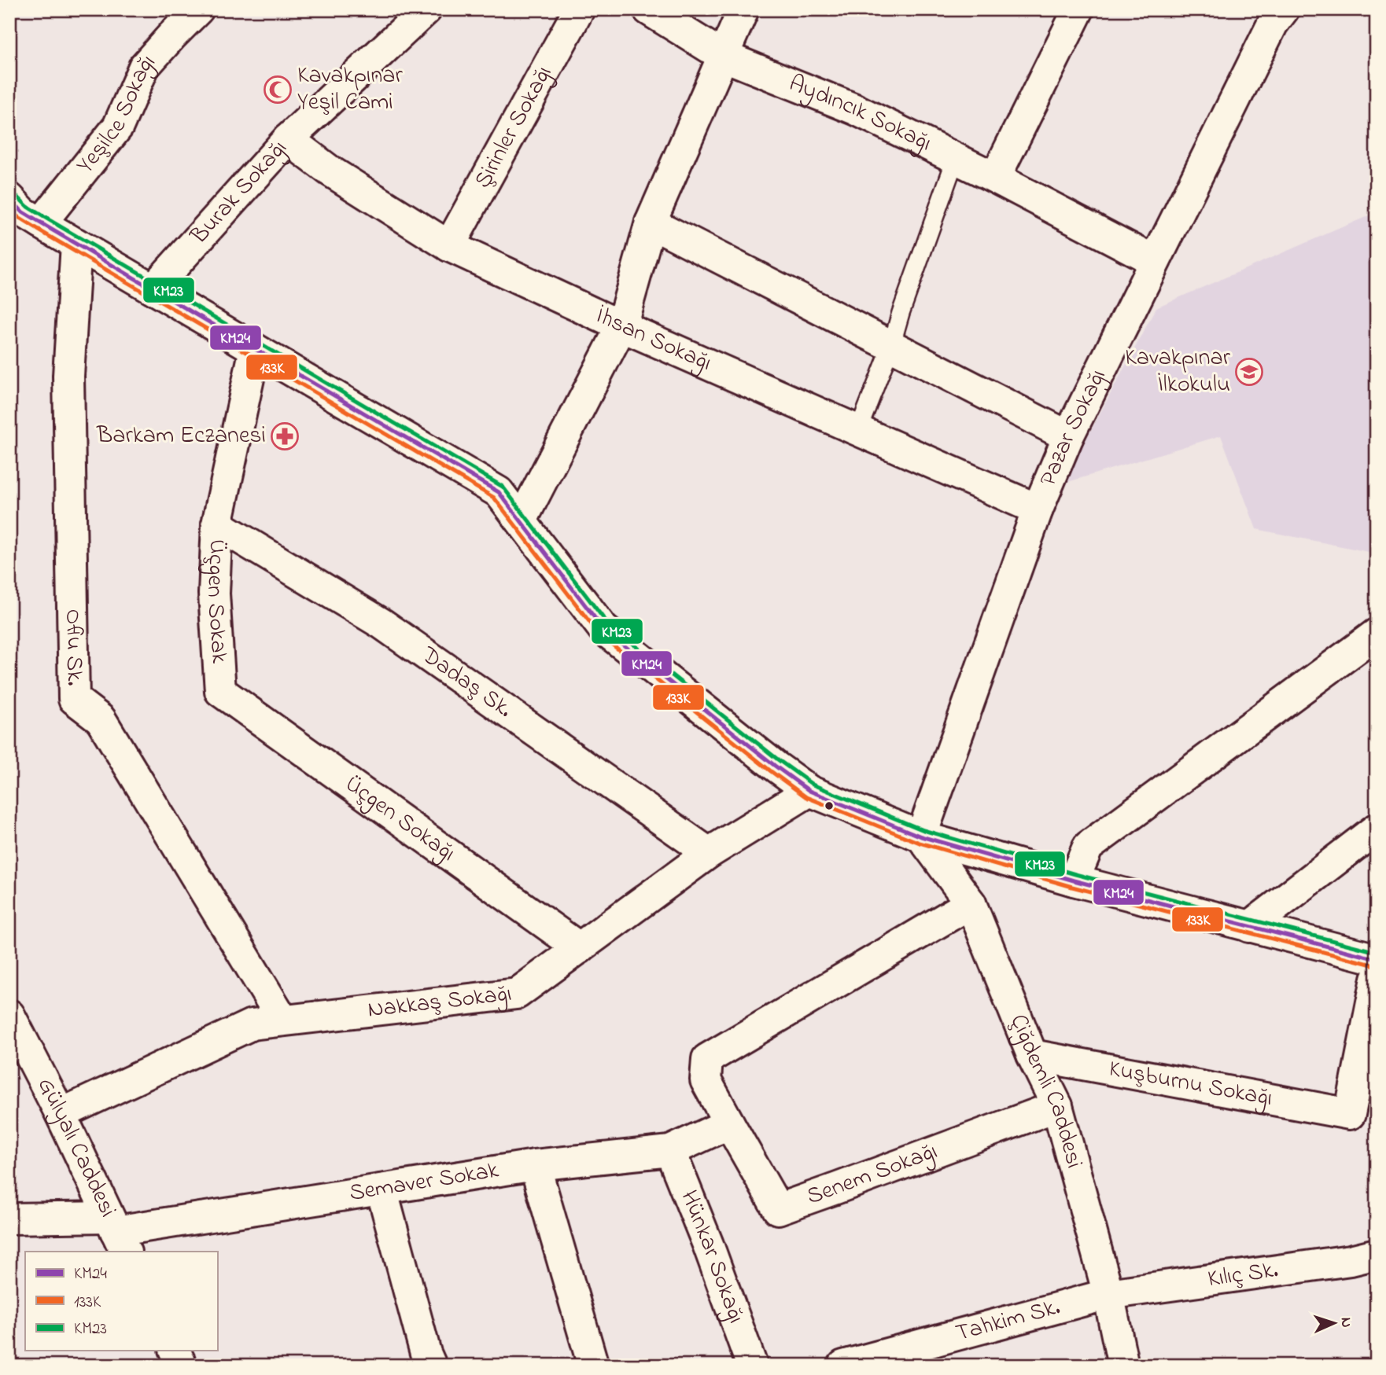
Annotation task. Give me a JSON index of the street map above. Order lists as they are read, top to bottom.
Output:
{
  "streets": {
    "street": [
      "Yeşilce Sokağı",
      "Aydıncık Sokağı",
      "Şirinler Sokağı",
      "Burak Sokağı",
      "İhsan Sokağı",
      "Pazar Sokağı",
      "Üçgen Sokak",
      "Oflu Sk.",
      "Dadaş Sk.",
      "Üçgen Sokağı",
      "Nakkaş Sokağı",
      "Kuşburnu Sokağı",
      "Çiğdemli Caddesi",
      "Gülyalı Caddesi",
      "Senem Sokağı",
      "Semaver Sokak",
      "Hünkar Sokağı",
      "Kılıç Sk.",
      "Tahkim Sk."
    ]
  },
  "crossings": [
    ["Aydıncık Sokağı", "Pazar Sokağı"],
    ["Şirinler Sokağı", "İhsan Sokağı"],
    ["Burak Sokağı", "İhsan Sokağı"],
    ["İhsan Sokağı", "Pazar Sokağı"],
    ["Pazar Sokağı", "Çiğdemli Caddesi"],
    ["Üçgen Sokak", "Dadaş Sk."],
    ["Üçgen Sokak", "Üçgen Sokağı"],
    ["Oflu Sk.", "Nakkaş Sokağı"],
    ["Dadaş Sk.", "Nakkaş Sokağı"],
    ["Üçgen Sokağı", "Nakkaş Sokağı"],
    ["Nakkaş Sokağı", "Gülyalı Caddesi"],
    ["Kuşburnu Sokağı", "Çiğdemli Caddesi"],
    ["Çiğdemli Caddesi", "Senem Sokağı"],
    ["Çiğdemli Caddesi", "Kılıç Sk."],
    ["Çiğdemli Caddesi", "Tahkim Sk."],
    ["Gülyalı Caddesi", "Semaver Sokak"],
    ["Senem Sokağı", "Semaver Sokak"],
    ["Semaver Sokak", "Hünkar Sokağı"],
    ["Kılıç Sk.", "Tahkim Sk."]
  ],
  "places": {
    "mosque": ["Kavakpınar Yeşil Cami"],
    "school or university": ["Kavakpınar İlkokulu"],
    "pharmacy": ["Barkam Eczanesi"]
  },
  "lines": ["transit line KM23", "transit line KM24", "transit line 133K"],
  "legend": ["KM24", "133K", "KM23"],
  "north": "right"
}
